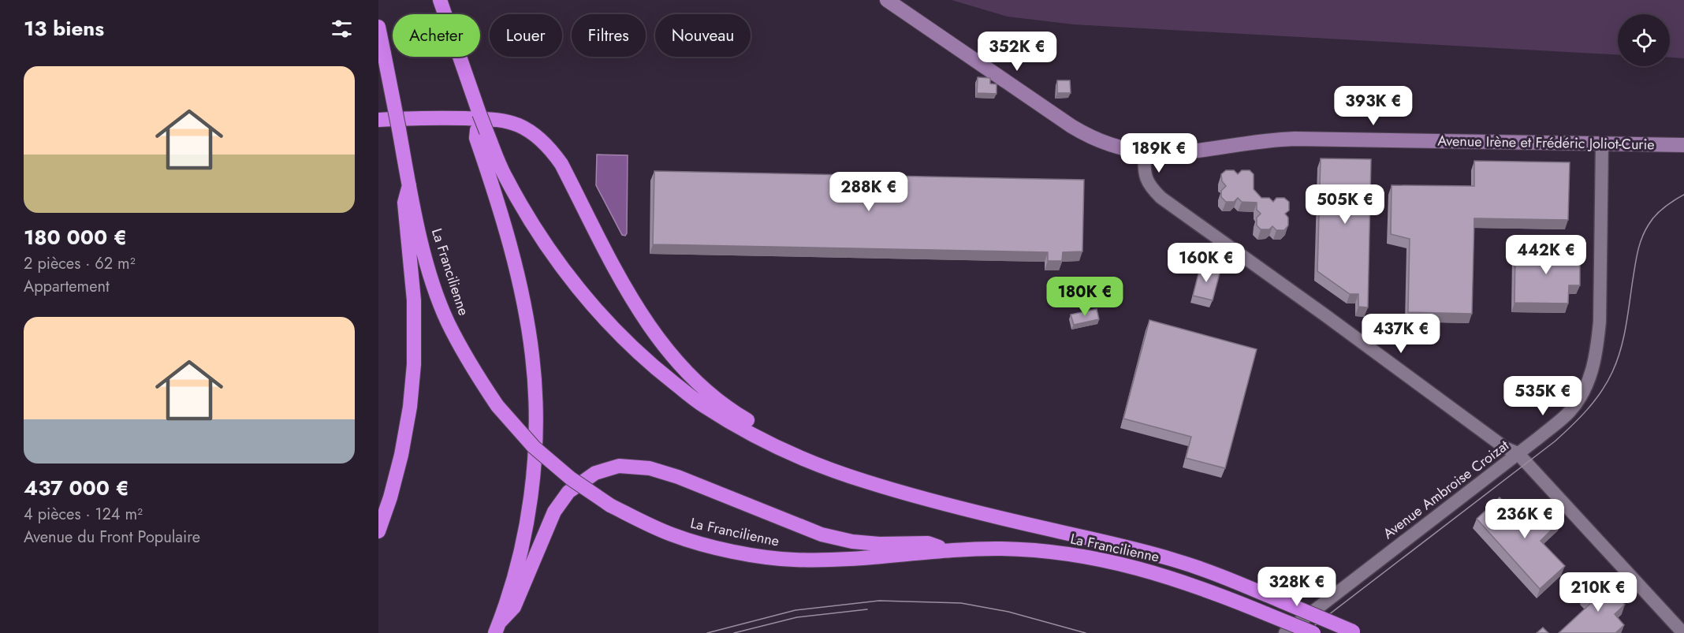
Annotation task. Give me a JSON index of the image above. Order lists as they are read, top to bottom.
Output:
{
  "streets": {
    "highway": ["La Francilienne"],
    "main road": ["Avenue Irène et Frédéric Joliot-Curie"],
    "street": ["Avenue Ambroise Croizat"]
  },
  "crossings": [
    ["Avenue Irène et Frédéric Joliot-Curie", "Avenue Ambroise Croizat"]
  ],
  "page": {
    "heading": "13 biens",
    "chip": [
      "Acheter",
      "Louer",
      "Filtres",
      "Nouveau"
    ],
    "price": [
      "352K €",
      "393K €",
      "189K €",
      "288K €",
      "505K €",
      "442K €",
      "160K €",
      "180K €",
      "437K €",
      "535K €",
      "236K €",
      "328K €",
      "210K €"
    ],
    "list": [
      {
        "name": "180 000 €",
        "note": "2 pièces · 62 m² · Appartement"
      },
      {
        "name": "437 000 €",
        "note": "4 pièces · 124 m² · Avenue du Front Populaire"
      }
    ]
  }
}
